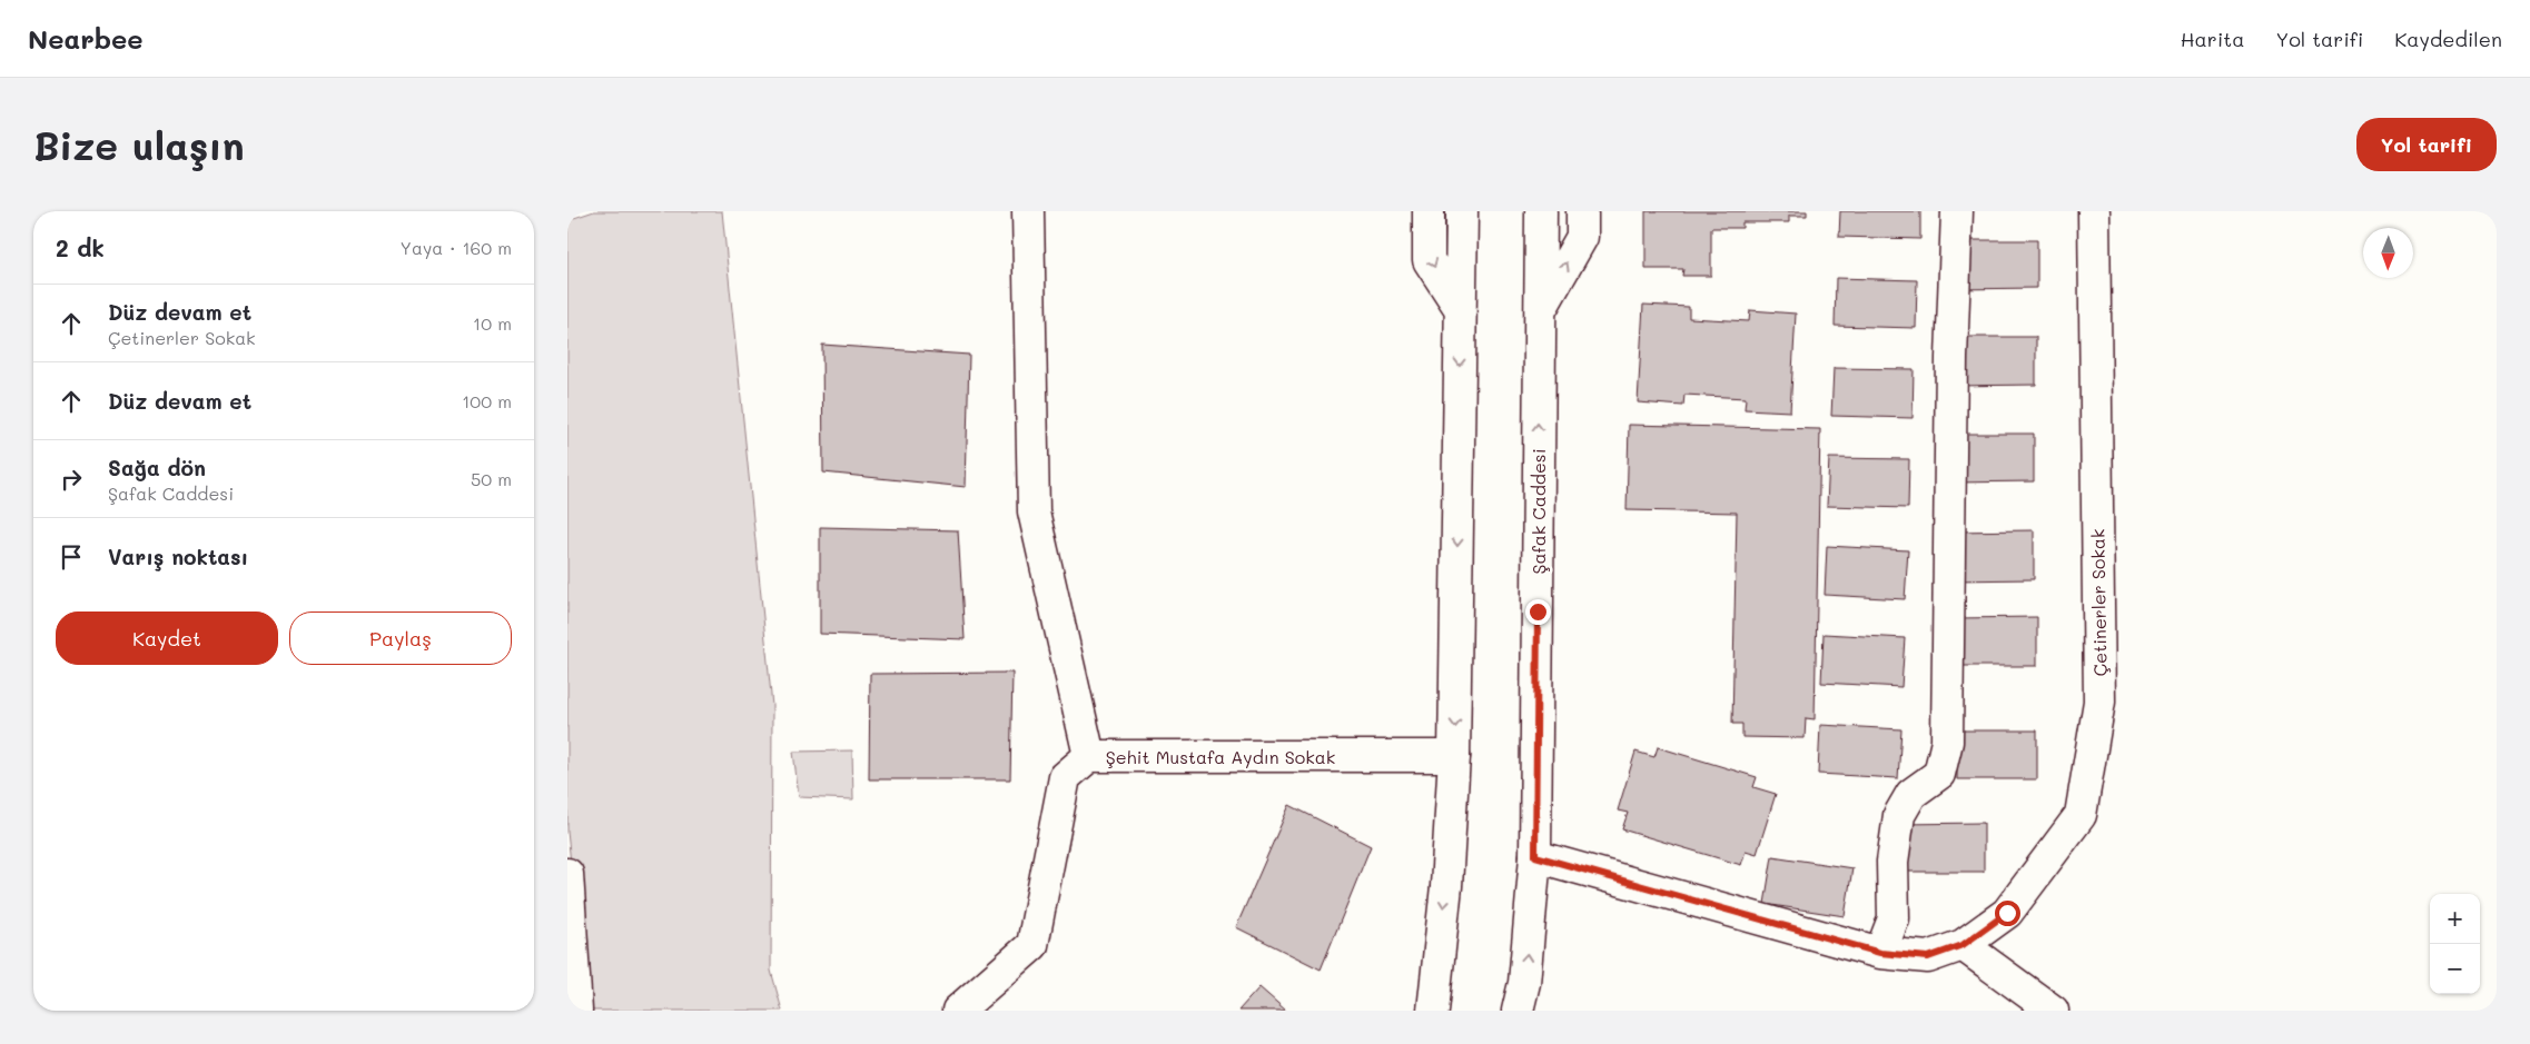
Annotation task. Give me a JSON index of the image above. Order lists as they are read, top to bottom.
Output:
{
  "streets": {
    "street": ["Şafak Caddesi", "Çetinerler Sokak", "Şehit Mustafa Aydın Sokak"]
  },
  "crossings": [
    ["Şafak Caddesi", "Çetinerler Sokak"]
  ],
  "north": "bottom",
  "page": {
    "header": "Nearbee",
    "nav": ["Harita", "Yol tarifi", "Kaydedilen"],
    "buttons": [
      "Yol tarifi",
      ["Kaydet", "Paylaş"]
    ],
    "title": "Bize ulaşın",
    "heading": ["2 dk", "Yaya · 160 m"],
    "list": [
      ["Düz devam et", "Çetinerler Sokak", "10 m"],
      ["Düz devam et", "100 m"],
      ["Sağa dön", "Şafak Caddesi", "50 m"],
      "Varış noktası"
    ],
    "map_buttons": ["+", "−"]
  }
}
